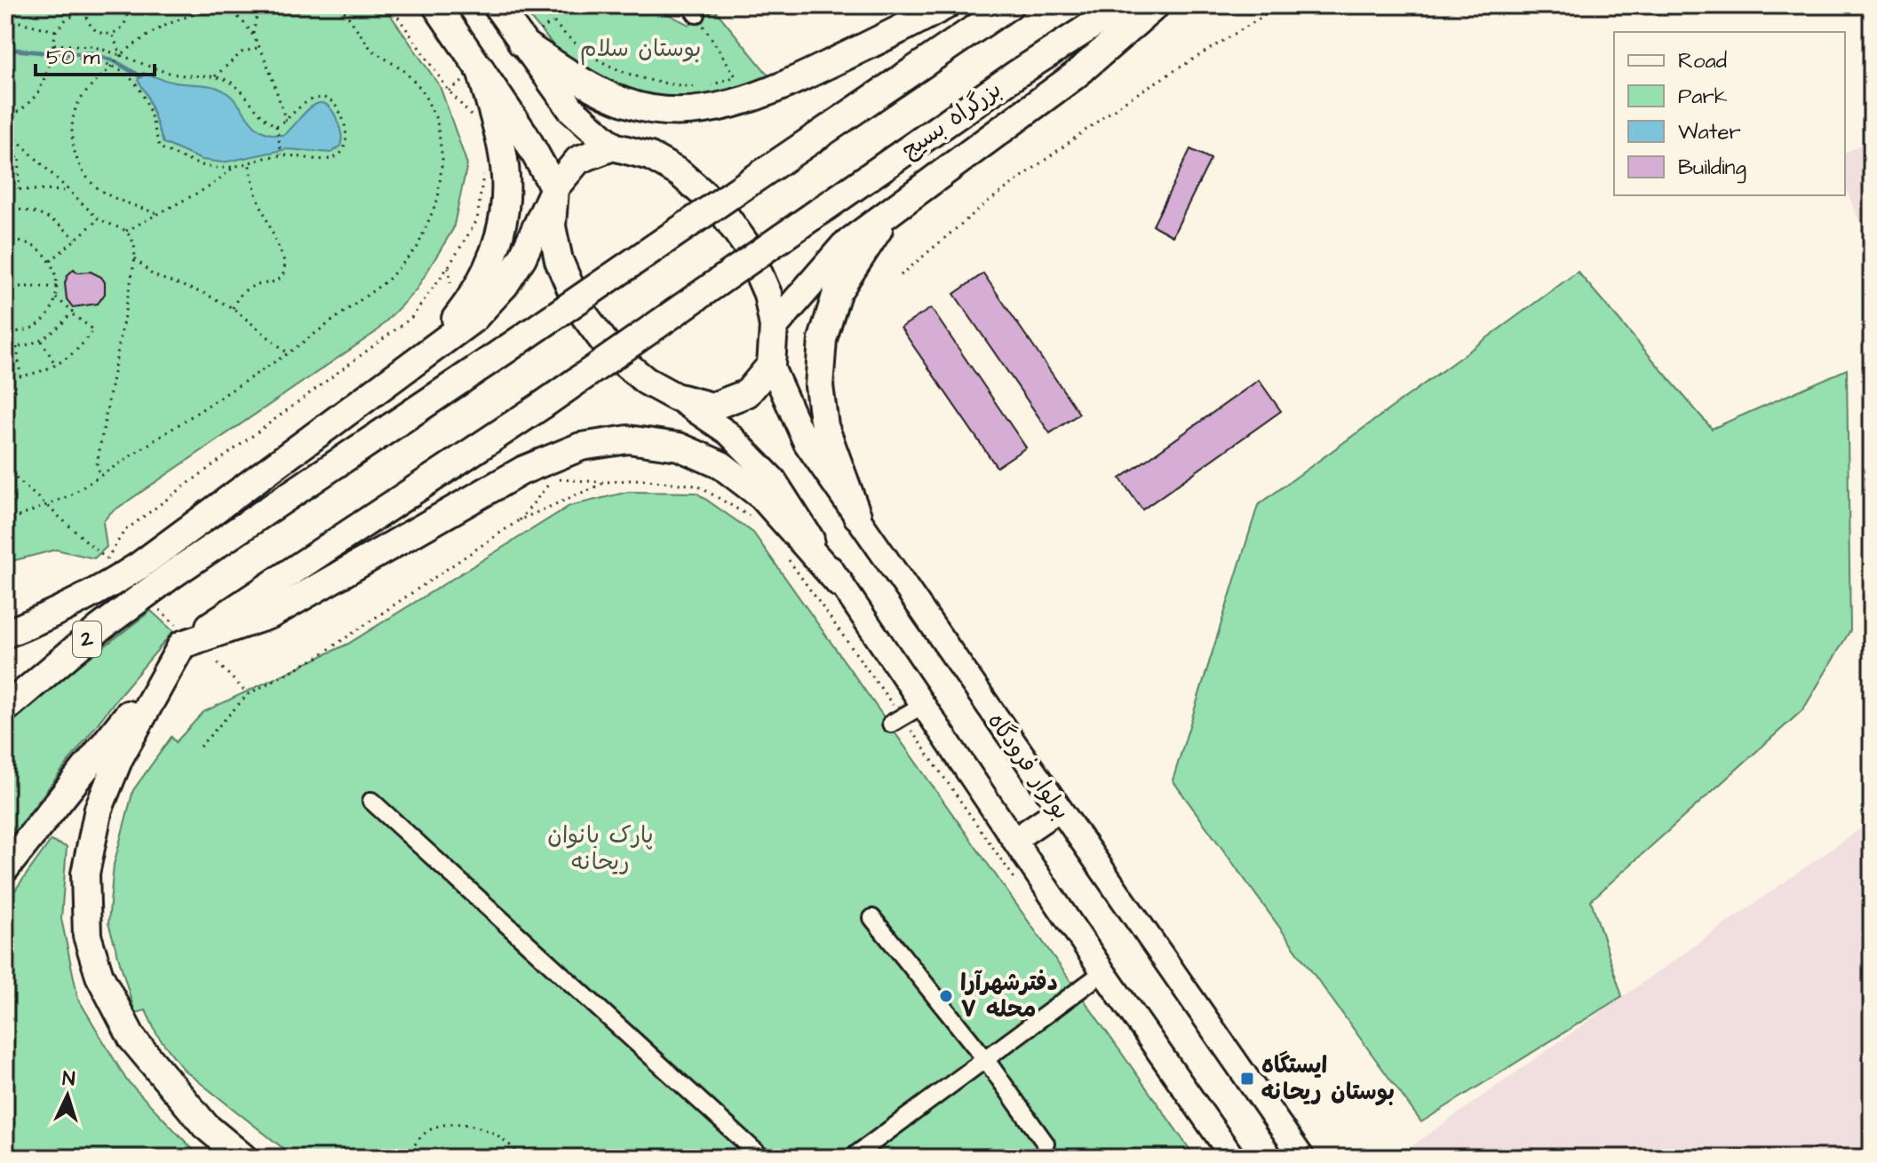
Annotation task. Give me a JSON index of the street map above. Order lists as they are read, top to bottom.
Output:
{
  "streets": {
    "main road": ["بزرگراه بسیج", "2", "بولوار فرودگاه"]
  },
  "parks": ["بوستان سلام", "پارک بانوان ریحانه"],
  "places": {
    "other": ["دفترشهرآرا محله ۷"],
    "transit": ["ایستگاه بوستان ریحانه"]
  },
  "legend": [
    "Road",
    "Park",
    "Water",
    "Building"
  ],
  "scale_bar": "50 m",
  "north": "top"
}
